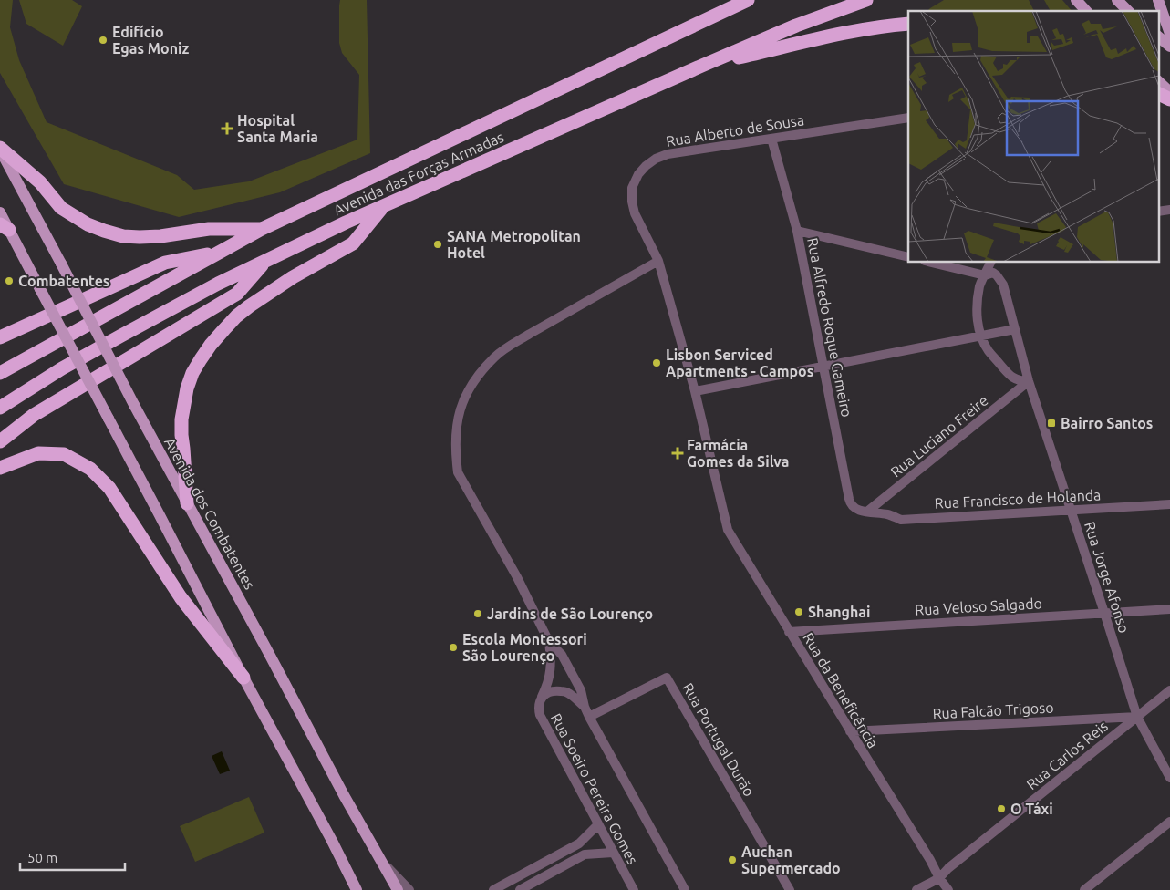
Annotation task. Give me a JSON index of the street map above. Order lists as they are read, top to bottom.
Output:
{
  "streets": {
    "highway": ["Avenida das Forças Armadas"],
    "main road": ["Avenida dos Combatentes"],
    "street": [
      "Rua Alberto de Sousa",
      "Rua Alfredo Roque Gameiro",
      "Rua Luciano Freire",
      "Rua Francisco de Holanda",
      "Rua Jorge Afonso",
      "Rua Veloso Salgado",
      "Rua da Beneficência",
      "Rua Falcão Trigoso",
      "Rua Portugal Durão",
      "Rua Carlos Reis",
      "Rua Soeiro Pereira Gomes"
    ]
  },
  "crossings": [
    ["Rua Alberto de Sousa", "Rua Alfredo Roque Gameiro"],
    ["Rua Alberto de Sousa", "Rua da Beneficência"],
    ["Rua Alberto de Sousa", "Rua Soeiro Pereira Gomes"],
    ["Rua Alfredo Roque Gameiro", "Rua Luciano Freire"],
    ["Rua Alfredo Roque Gameiro", "Rua Francisco de Holanda"],
    ["Rua Luciano Freire", "Rua Francisco de Holanda"],
    ["Rua Luciano Freire", "Rua Jorge Afonso"],
    ["Rua Francisco de Holanda", "Rua Jorge Afonso"],
    ["Rua Jorge Afonso", "Rua Veloso Salgado"],
    ["Rua Jorge Afonso", "Rua Falcão Trigoso"],
    ["Rua Jorge Afonso", "Rua Carlos Reis"],
    ["Rua Veloso Salgado", "Rua da Beneficência"],
    ["Rua da Beneficência", "Rua Falcão Trigoso"],
    ["Rua da Beneficência", "Rua Carlos Reis"],
    ["Rua da Beneficência", "Rua Soeiro Pereira Gomes"],
    ["Rua Falcão Trigoso", "Rua Carlos Reis"],
    ["Rua Portugal Durão", "Rua Soeiro Pereira Gomes"]
  ],
  "places": {
    "other": [
      "Edifício Egas Moniz",
      "SANA Metropolitan Hotel",
      "Combatentes",
      "Lisbon Serviced Apartments - Campos",
      "Shanghai",
      "Jardins de São Lourenço",
      "Escola Montessori São Lourenço",
      "O Táxi",
      "Auchan Supermercado"
    ],
    "health": ["Hospital Santa Maria", "Farmácia Gomes da Silva"],
    "transit": ["Bairro Santos"]
  },
  "scale_bar": "50 m"
}
